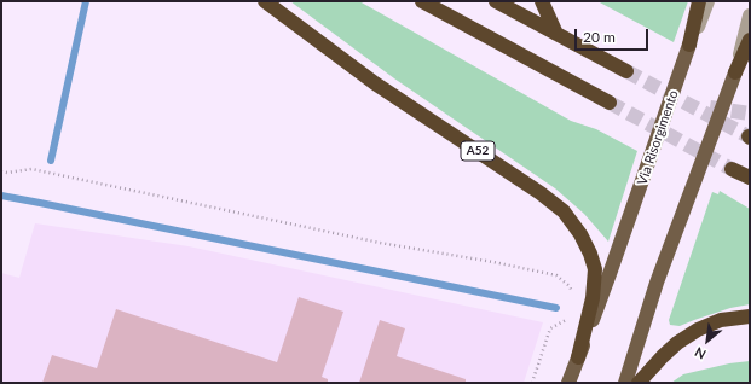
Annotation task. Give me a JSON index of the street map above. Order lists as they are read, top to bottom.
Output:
{
  "streets": {
    "highway": ["A52"],
    "main road": ["Via Risorgimento"]
  },
  "crossings": [
    ["Via Risorgimento", "A52"]
  ],
  "scale_bar": "20 m",
  "north": "bottom left"
}
